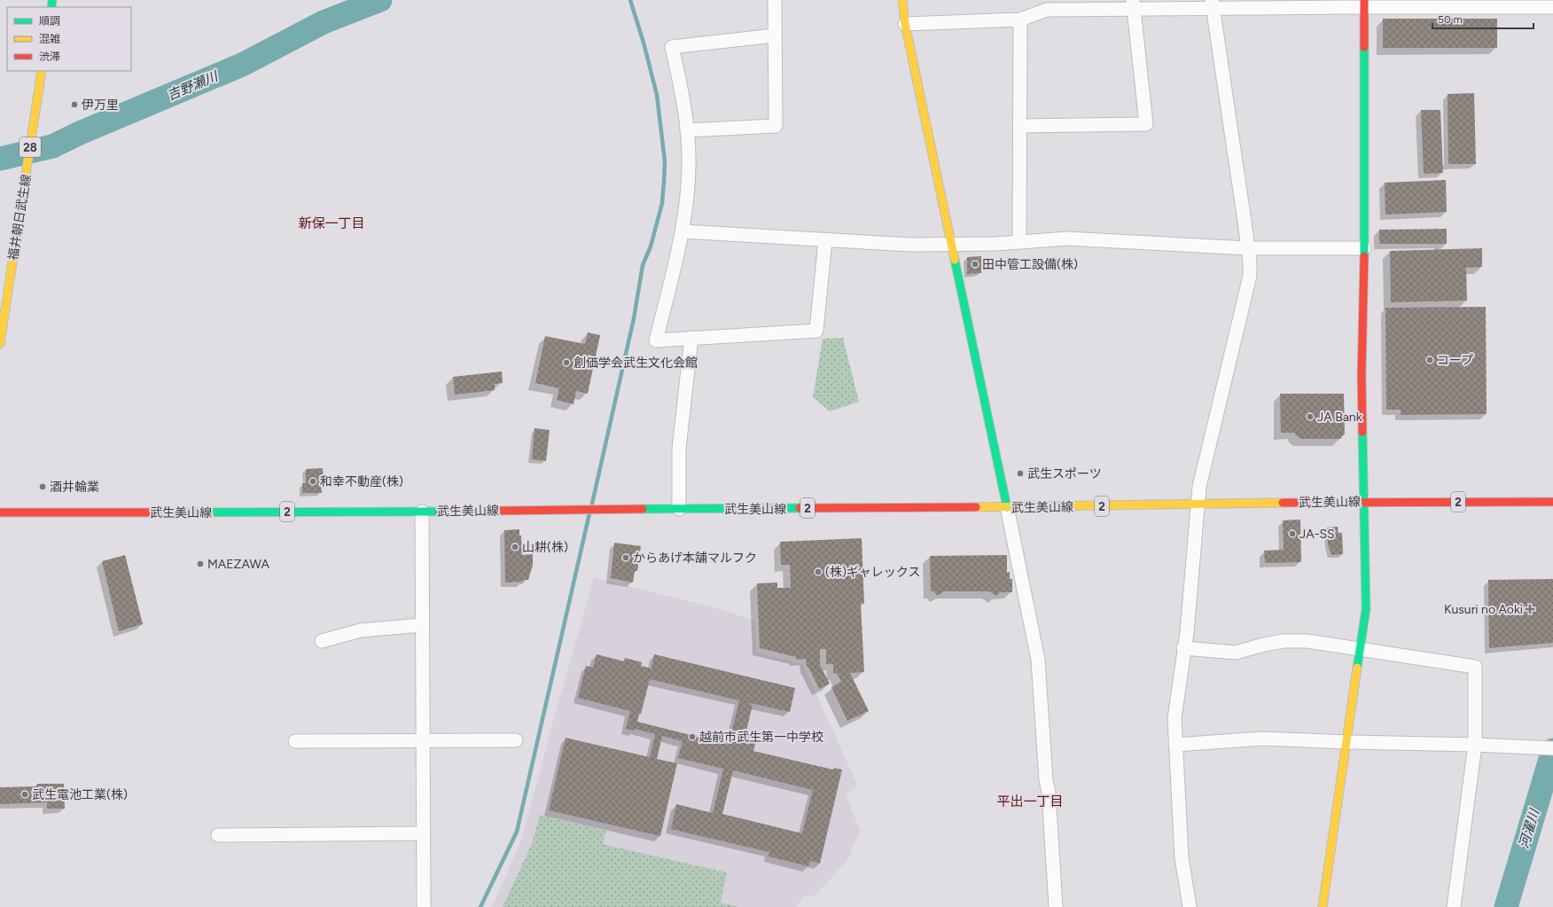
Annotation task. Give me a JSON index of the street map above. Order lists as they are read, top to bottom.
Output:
{
  "streets": {
    "main road": [
      "28",
      "福井朝日武生線",
      "武生美山線",
      "2"
    ]
  },
  "districts": ["新保一丁目", "平出一丁目"],
  "water": ["吉野瀬川", "河濯川"],
  "places": {
    "other": [
      "伊万里",
      "田中管工設備(株)",
      "コープ",
      "創価学会武生文化会館",
      "JA Bank",
      "武生スポーツ",
      "和幸不動産(株)",
      "酒井輪業",
      "JA-SS",
      "山耕(株)",
      "からあげ本舗マルフク",
      "MAEZAWA",
      "(株)ギャレックス",
      "越前市武生第一中学校",
      "武生電池工業(株)"
    ],
    "health": ["Kusuri no Aoki"]
  },
  "legend": ["順調", "混雑", "渋滞"],
  "scale_bar": "50 m"
}
